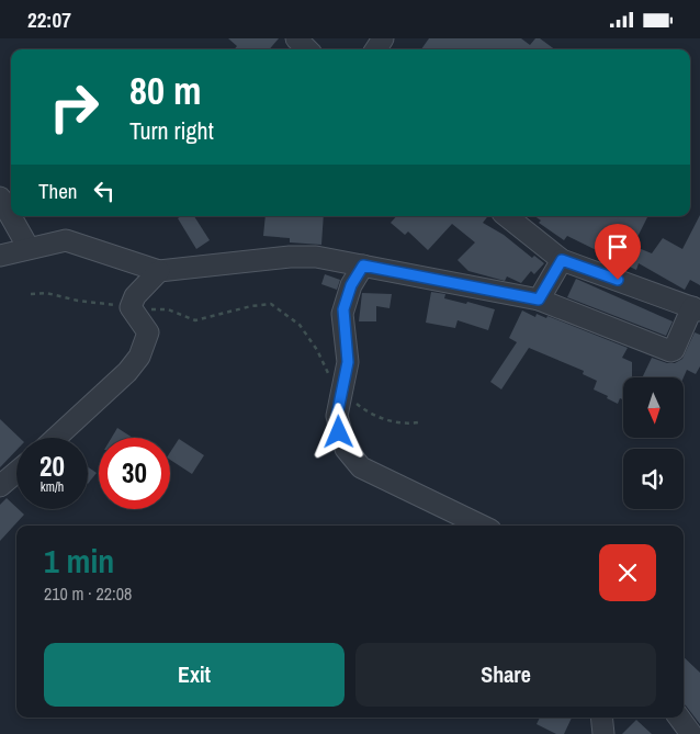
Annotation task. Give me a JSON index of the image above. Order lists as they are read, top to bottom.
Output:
{
  "north": "bottom",
  "page": {
    "status": "22:07",
    "turn": ["80 m", "Turn right"],
    "then": "Then",
    "speed": "20 km/h",
    "limit": "30",
    "heading": ["1 min", "210 m · 22:08"],
    "buttons": ["Exit", "Share"]
  }
}
